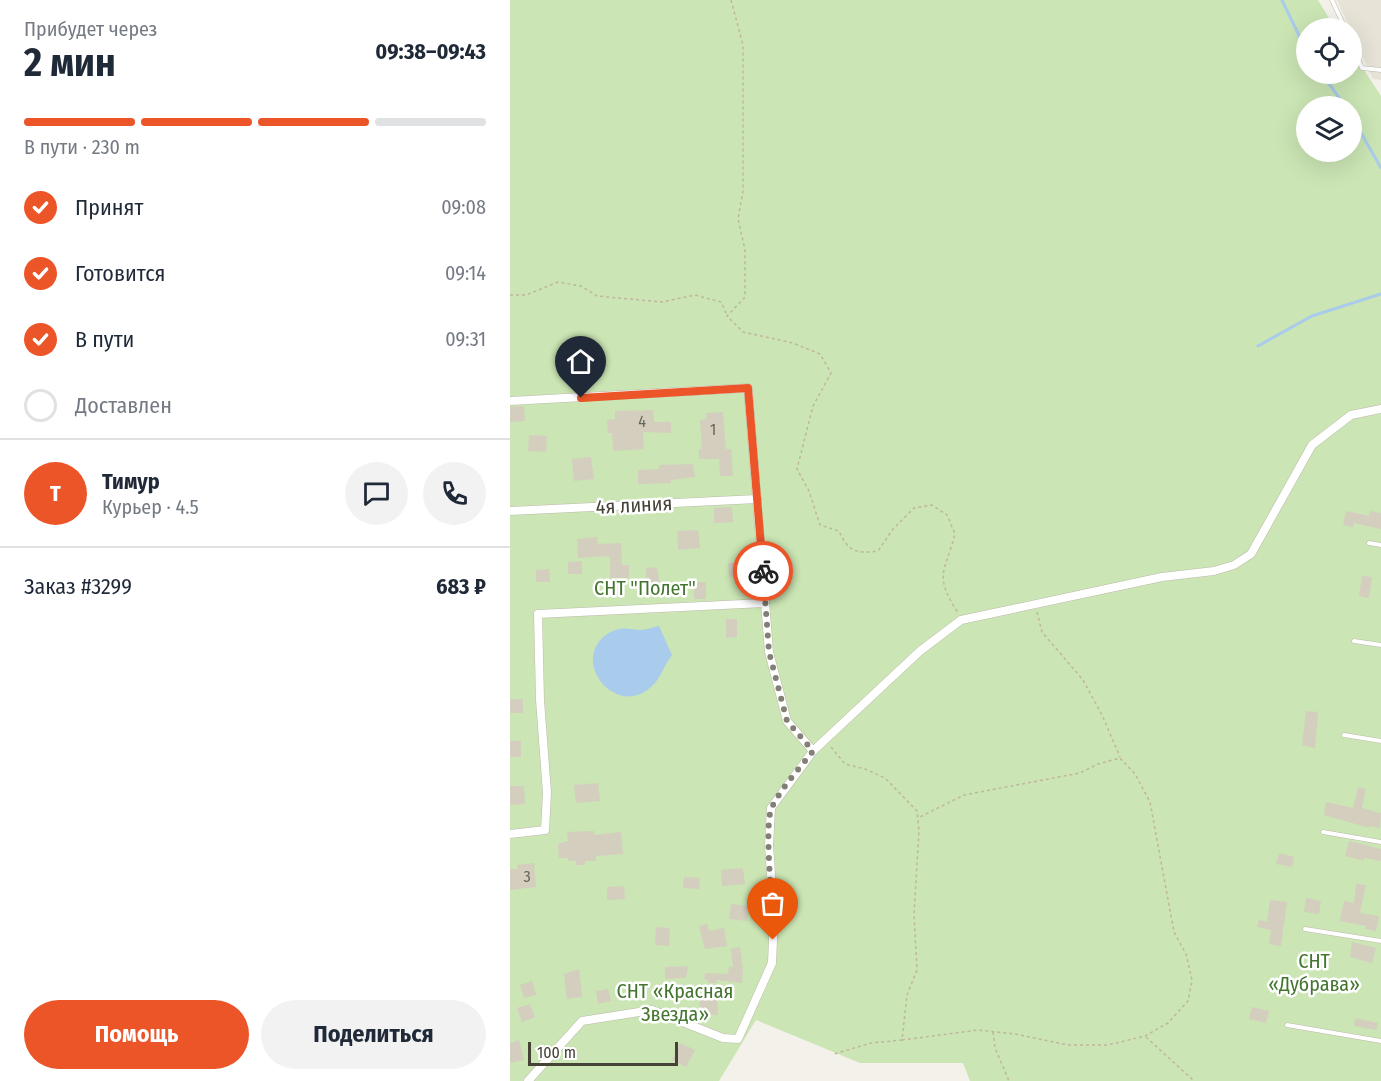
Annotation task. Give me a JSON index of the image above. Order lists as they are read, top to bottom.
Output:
{
  "streets": {
    "street": ["4я линия"]
  },
  "parks": ["СНТ \"Полет\"", "СНТ «Дубрава»", "СНТ «Красная Звезда»"],
  "house_numbers": ["4", "1", "3"],
  "scale_bar": "100 m",
  "page": {
    "heading": ["2 мин", "Прибудет через", "09:38–09:43"],
    "panel": [
      "Тимур",
      "Курьер · 4.5",
      "Заказ #3299",
      "683 ₽"
    ],
    "bar": "В пути · 230 m",
    "list": [
      ["Принят", "09:08"],
      ["Готовится", "09:14"],
      ["В пути", "09:31"],
      "Доставлен"
    ],
    "round": "Т",
    "buttons": ["Помощь", "Поделиться"],
    "scale": "100 m"
  }
}
